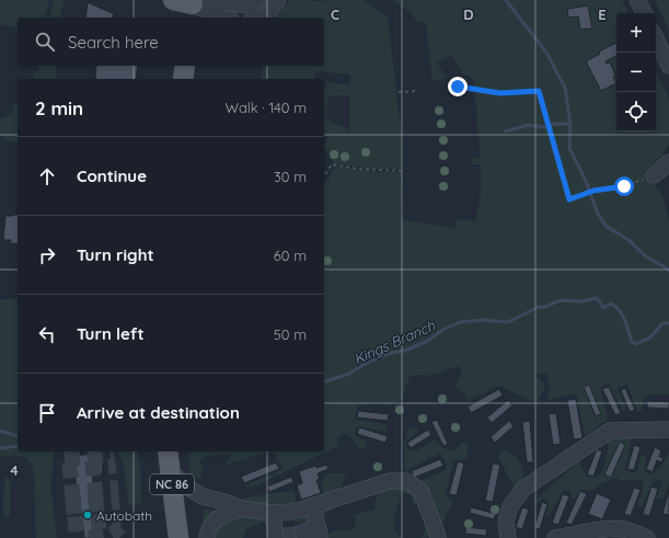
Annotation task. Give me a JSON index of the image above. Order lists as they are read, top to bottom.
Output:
{
  "streets": {
    "main road": ["NC 86"]
  },
  "water": ["Kings Branch"],
  "places": ["Autobath"],
  "page": {
    "map_buttons": ["+", "−"],
    "search": "Search here",
    "heading": ["2 min", "Walk · 140 m"],
    "list": [
      ["Continue", "30 m"],
      ["Turn right", "60 m"],
      ["Turn left", "50 m"],
      "Arrive at destination"
    ]
  },
  "grid": {
    "columns": ["C", "D", "E"],
    "rows": ["4"]
  }
}
